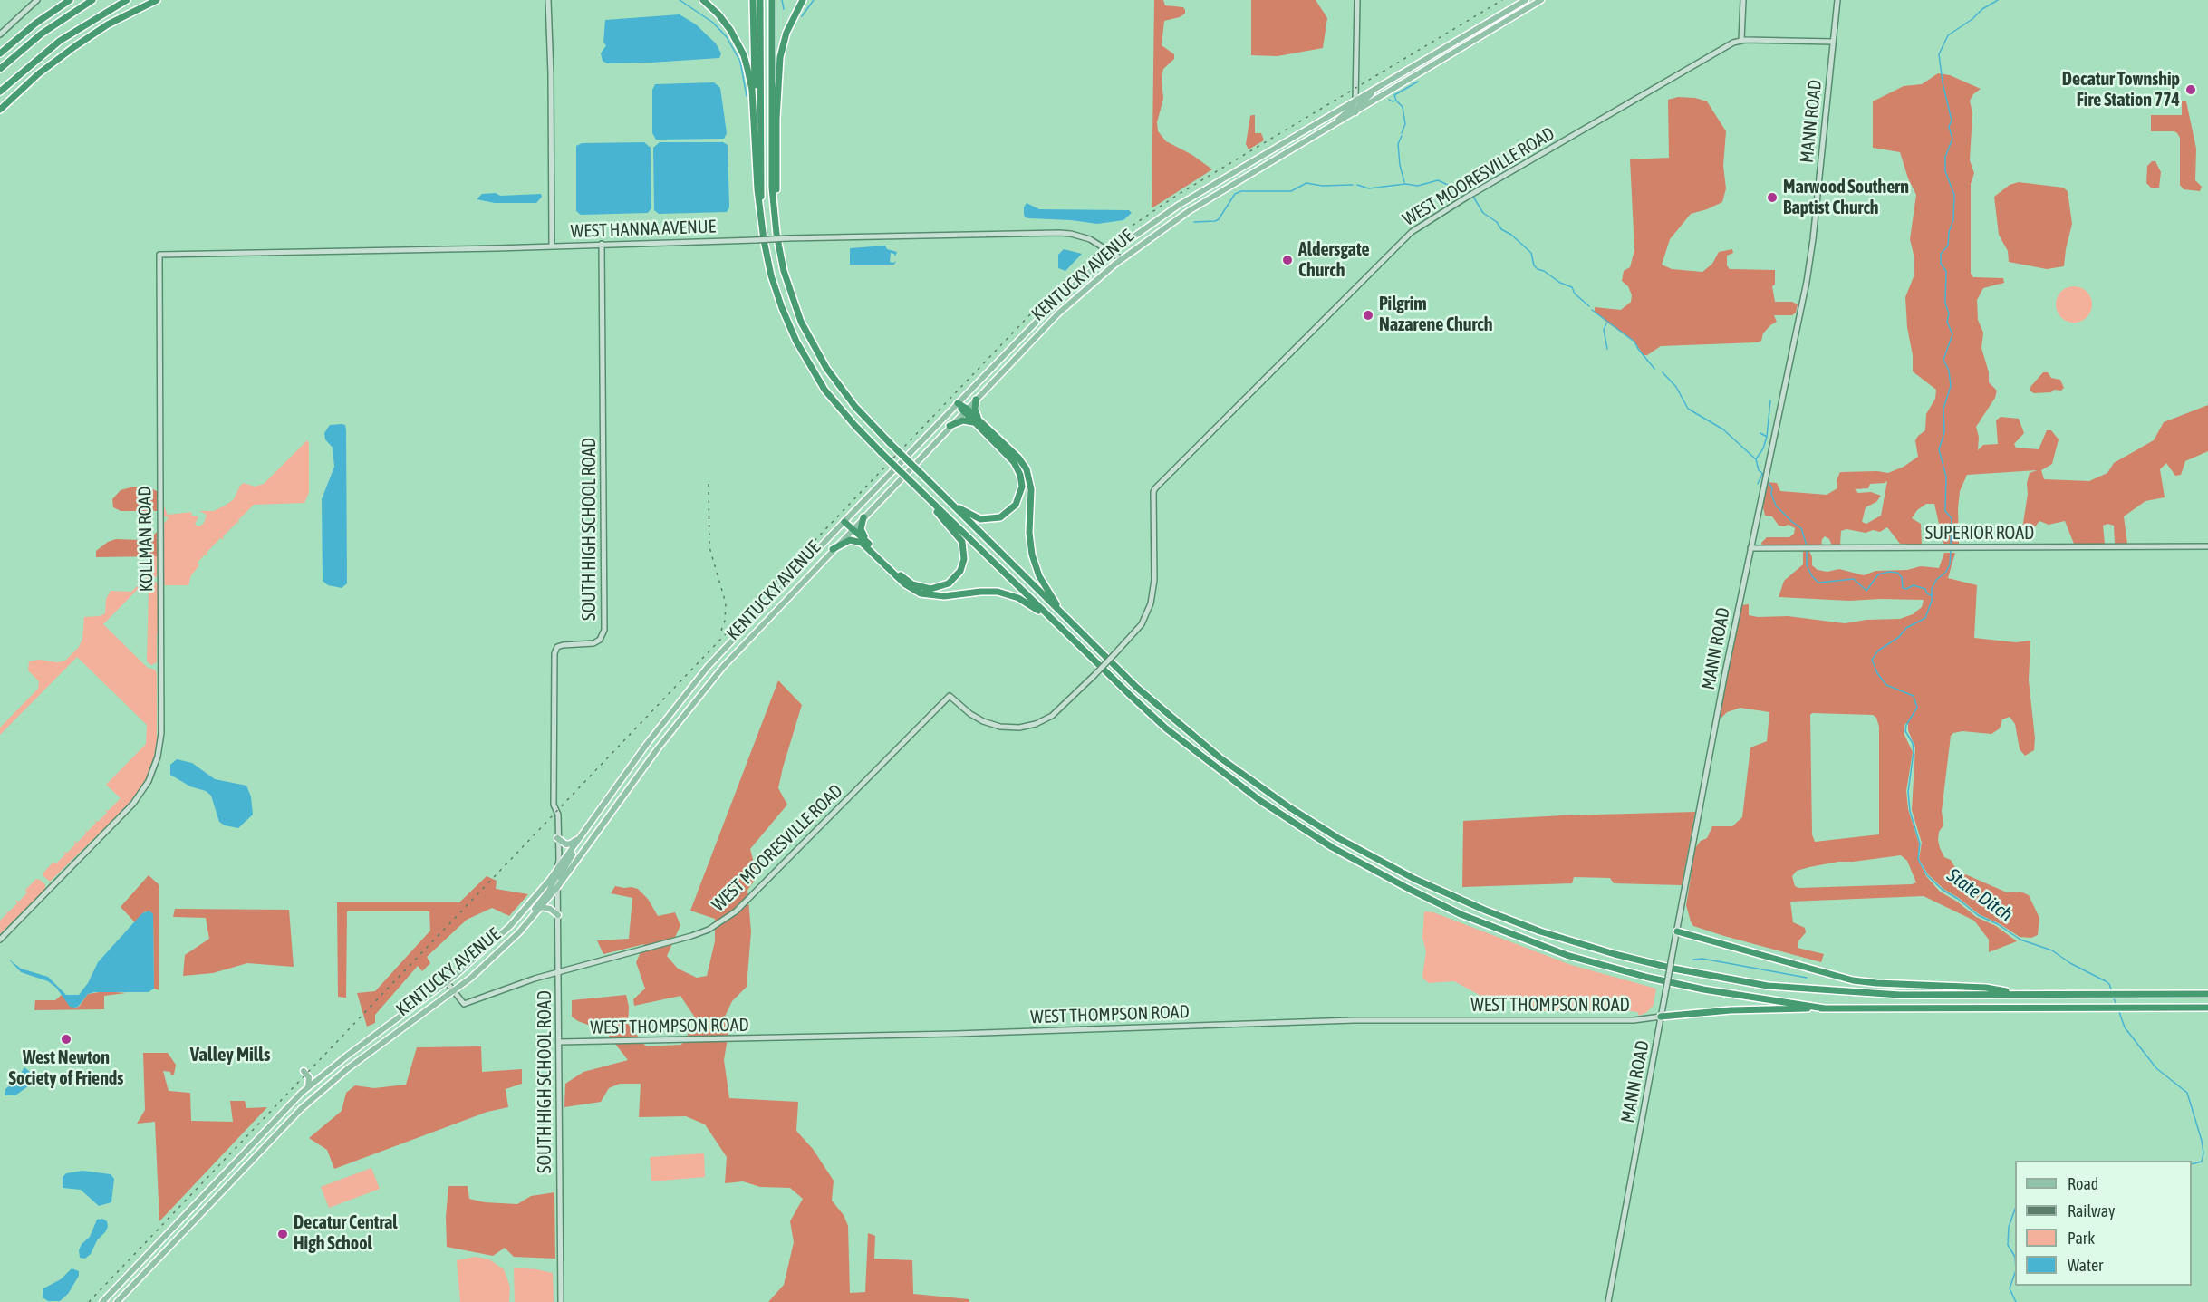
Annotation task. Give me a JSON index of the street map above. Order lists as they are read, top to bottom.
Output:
{
  "streets": {
    "main road": ["KENTUCKY AVENUE"],
    "street": [
      "MANN ROAD",
      "WEST MOORESVILLE ROAD",
      "WEST HANNA AVENUE",
      "SOUTH HIGH SCHOOL ROAD",
      "SUPERIOR ROAD",
      "KOLLMAN ROAD",
      "WEST THOMPSON ROAD"
    ]
  },
  "crossings": [
    ["MANN ROAD", "WEST MOORESVILLE ROAD"],
    ["MANN ROAD", "SUPERIOR ROAD"],
    ["MANN ROAD", "WEST THOMPSON ROAD"],
    ["WEST MOORESVILLE ROAD", "SOUTH HIGH SCHOOL ROAD"],
    ["WEST HANNA AVENUE", "KENTUCKY AVENUE"],
    ["WEST HANNA AVENUE", "SOUTH HIGH SCHOOL ROAD"],
    ["WEST HANNA AVENUE", "KOLLMAN ROAD"],
    ["KENTUCKY AVENUE", "SOUTH HIGH SCHOOL ROAD"],
    ["SOUTH HIGH SCHOOL ROAD", "WEST THOMPSON ROAD"]
  ],
  "districts": ["Valley Mills"],
  "water": ["State Ditch"],
  "places": [
    "Decatur Township Fire Station 774",
    "Marwood Southern Baptist Church",
    "Aldersgate Church",
    "Pilgrim Nazarene Church",
    "West Newton Society of Friends",
    "Decatur Central High School"
  ],
  "legend": [
    "Road",
    "Railway",
    "Park",
    "Water"
  ]
}
